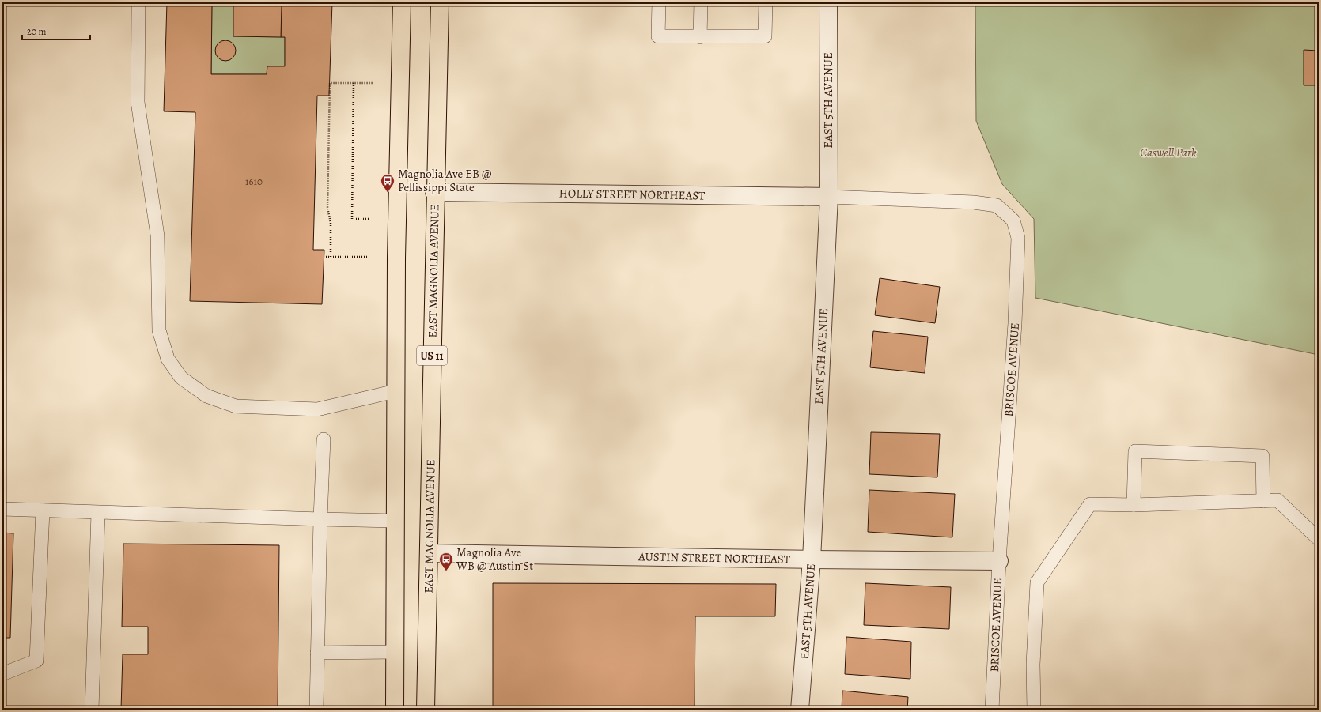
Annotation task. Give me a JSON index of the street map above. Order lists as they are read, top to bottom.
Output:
{
  "streets": {
    "main road": ["EAST MAGNOLIA AVENUE", "US 11"],
    "street": ["EAST 5TH AVENUE", "HOLLY STREET NORTHEAST", "AUSTIN STREET NORTHEAST"],
    "lane": ["BRISCOE AVENUE"]
  },
  "crossings": [
    ["EAST 5TH AVENUE", "HOLLY STREET NORTHEAST"],
    ["EAST 5TH AVENUE", "BRISCOE AVENUE"],
    ["EAST 5TH AVENUE", "AUSTIN STREET NORTHEAST"],
    ["HOLLY STREET NORTHEAST", "EAST MAGNOLIA AVENUE"],
    ["HOLLY STREET NORTHEAST", "BRISCOE AVENUE"],
    ["EAST MAGNOLIA AVENUE", "AUSTIN STREET NORTHEAST"],
    ["BRISCOE AVENUE", "AUSTIN STREET NORTHEAST"]
  ],
  "parks": ["Caswell Park"],
  "places": {
    "bus stop": ["Magnolia Ave EB @ Pellissippi State", "Magnolia Ave WB @ Austin St"]
  },
  "house_numbers": ["1610"],
  "scale_bar": "20 m"
}
